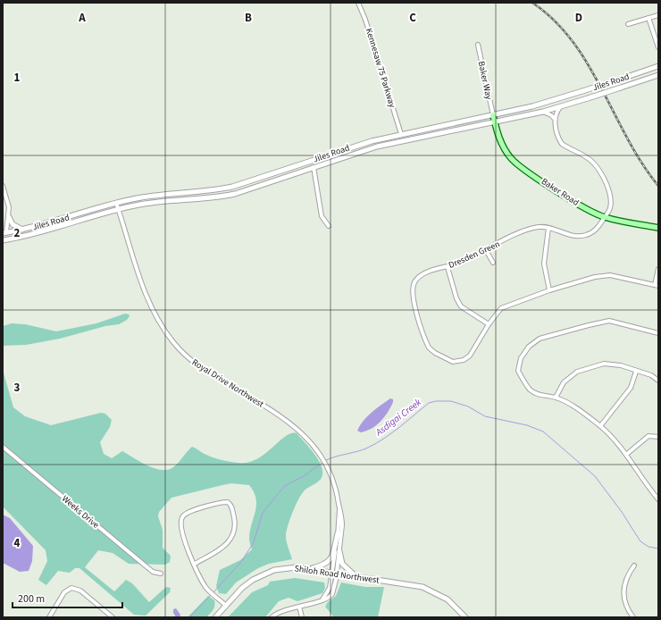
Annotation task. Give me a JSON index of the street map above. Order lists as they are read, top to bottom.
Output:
{
  "streets": {
    "main road": ["Baker Road"],
    "street": [
      "Kennesaw 75 Parkway",
      "Baker Way",
      "Jiles Road",
      "Dresden Green",
      "Royal Drive Northwest",
      "Weeks Drive",
      "Shiloh Road Northwest"
    ]
  },
  "crossings": [
    ["Kennesaw 75 Parkway", "Jiles Road"],
    ["Baker Way", "Jiles Road"],
    ["Baker Way", "Baker Road"],
    ["Jiles Road", "Baker Road"],
    ["Jiles Road", "Royal Drive Northwest"],
    ["Baker Road", "Dresden Green"],
    ["Royal Drive Northwest", "Shiloh Road Northwest"]
  ],
  "water": ["Asdigai Creek"],
  "scale_bar": "200 m",
  "grid": {
    "columns": [
      "A",
      "B",
      "C",
      "D"
    ],
    "rows": [
      "1",
      "2",
      "3",
      "4"
    ]
  }
}
